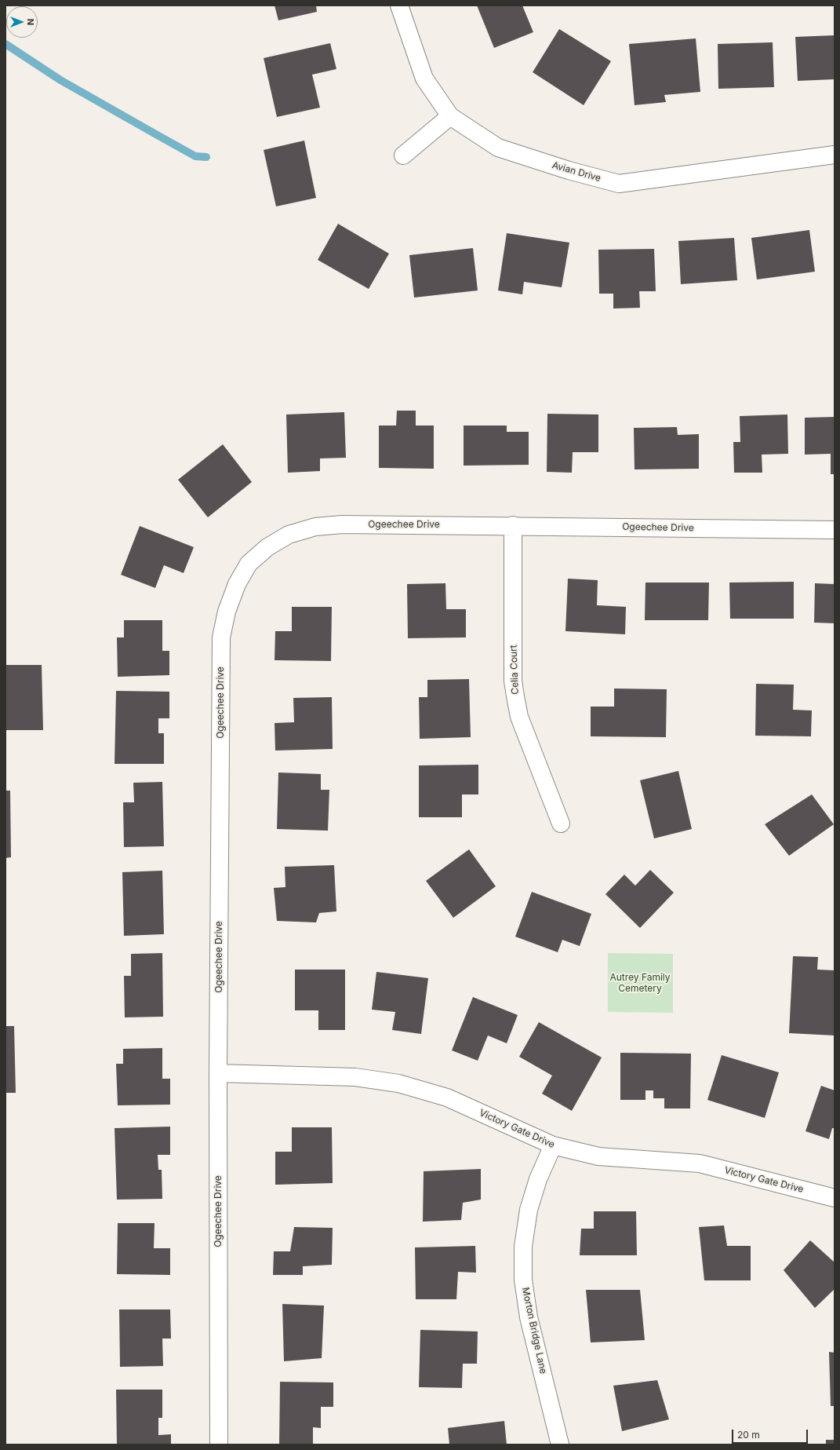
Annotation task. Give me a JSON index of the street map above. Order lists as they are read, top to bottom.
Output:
{
  "streets": {
    "street": [
      "Avian Drive",
      "Ogeechee Drive",
      "Celia Court",
      "Victory Gate Drive",
      "Morton Bridge Lane"
    ]
  },
  "crossings": [
    ["Ogeechee Drive", "Celia Court"],
    ["Ogeechee Drive", "Victory Gate Drive"],
    ["Victory Gate Drive", "Morton Bridge Lane"]
  ],
  "parks": ["Autrey Family Cemetery"],
  "scale_bar": "20 m",
  "north": "right"
}
